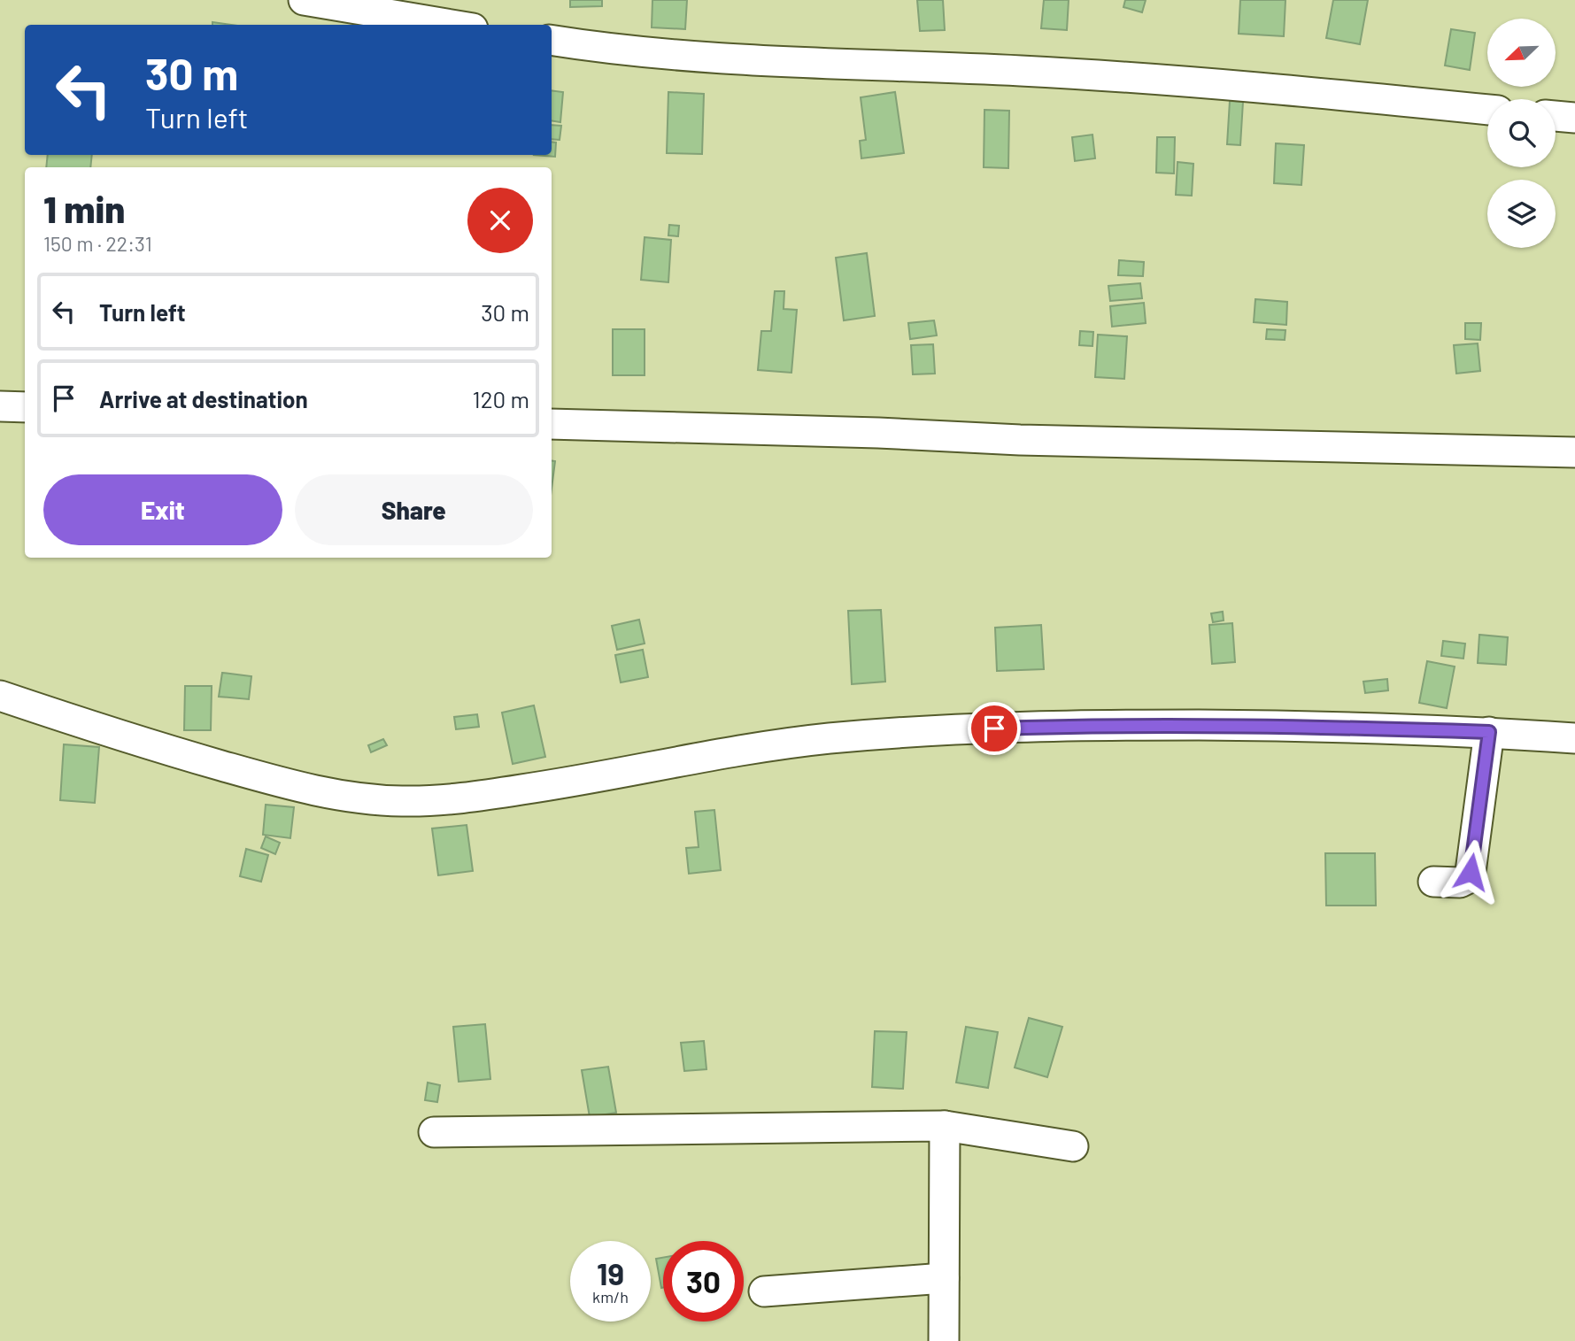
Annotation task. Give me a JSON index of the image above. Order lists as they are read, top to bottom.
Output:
{
  "north": "bottom left",
  "page": {
    "turn": ["30 m", "Turn left"],
    "heading": ["1 min", "150 m · 22:31"],
    "list": [
      {
        "name": "Turn left",
        "value": "30 m"
      },
      {
        "name": "Arrive at destination",
        "value": "120 m"
      }
    ],
    "buttons": ["Exit", "Share"],
    "speed": "19 km/h",
    "limit": "30"
  }
}
